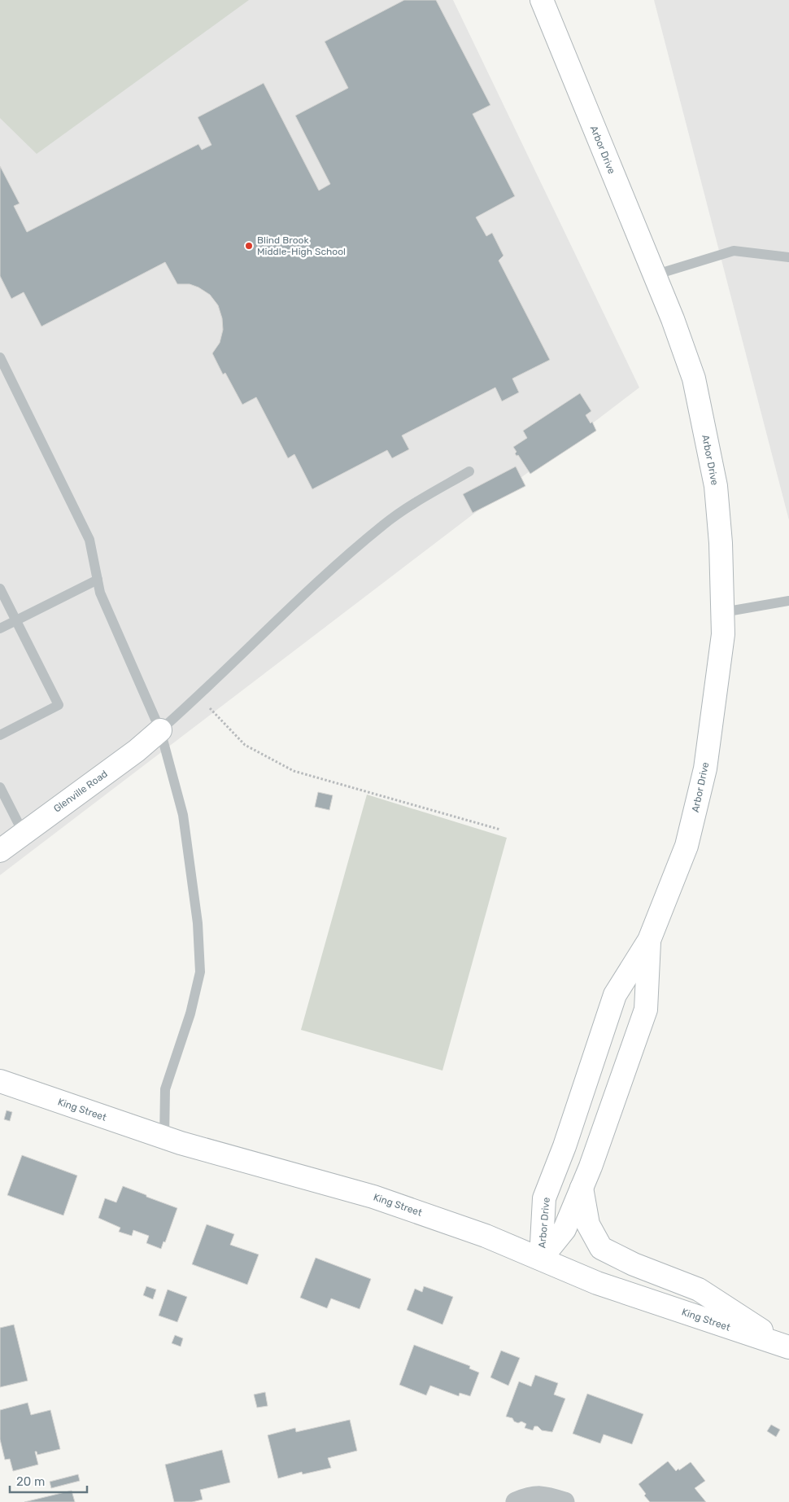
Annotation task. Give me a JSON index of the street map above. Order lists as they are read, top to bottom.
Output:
{
  "streets": {
    "street": ["Arbor Drive", "Glenville Road", "King Street"]
  },
  "crossings": [
    ["Arbor Drive", "King Street"]
  ],
  "places": ["Blind Brook Middle-High School"],
  "scale_bar": "20 m"
}
